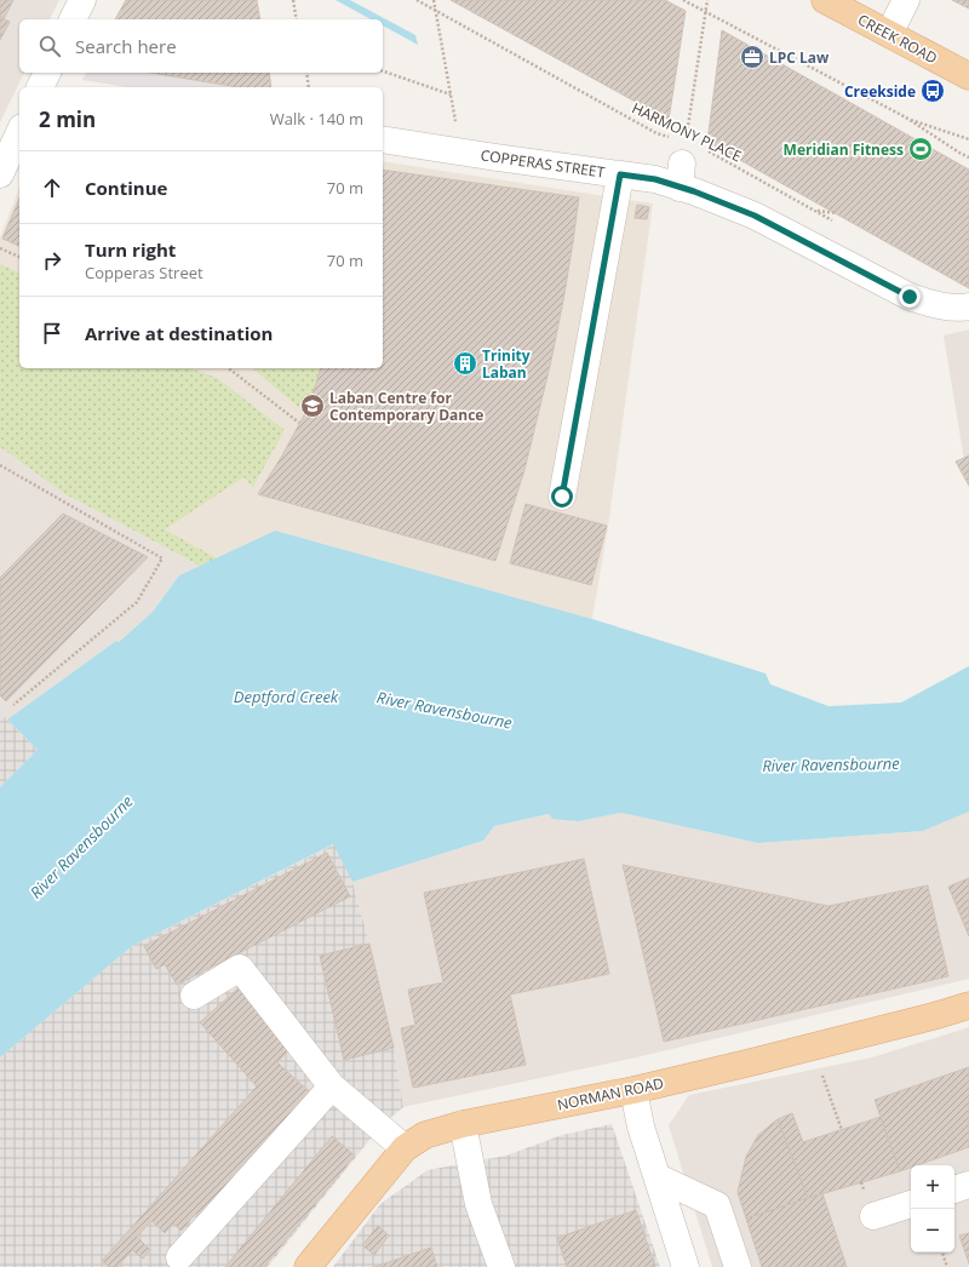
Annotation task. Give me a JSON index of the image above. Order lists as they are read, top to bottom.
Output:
{
  "streets": {
    "main road": ["CREEK ROAD", "NORMAN ROAD"],
    "street": ["COPPERAS STREET"],
    "path": ["HARMONY PLACE"]
  },
  "crossings": [
    ["HARMONY PLACE", "COPPERAS STREET"]
  ],
  "water": ["Deptford Creek", "River Ravensbourne"],
  "places": {
    "office": ["LPC Law"],
    "bus stop": ["Creekside"],
    "sports": ["Meridian Fitness"],
    "building": ["Trinity Laban"],
    "school or university": ["Laban Centre for Contemporary Dance"]
  },
  "page": {
    "search": "Search here",
    "heading": ["2 min", "Walk · 140 m"],
    "list": [
      ["Continue", "70 m"],
      ["Turn right", "Copperas Street", "70 m"],
      "Arrive at destination"
    ],
    "map_buttons": ["+", "−"]
  }
}
